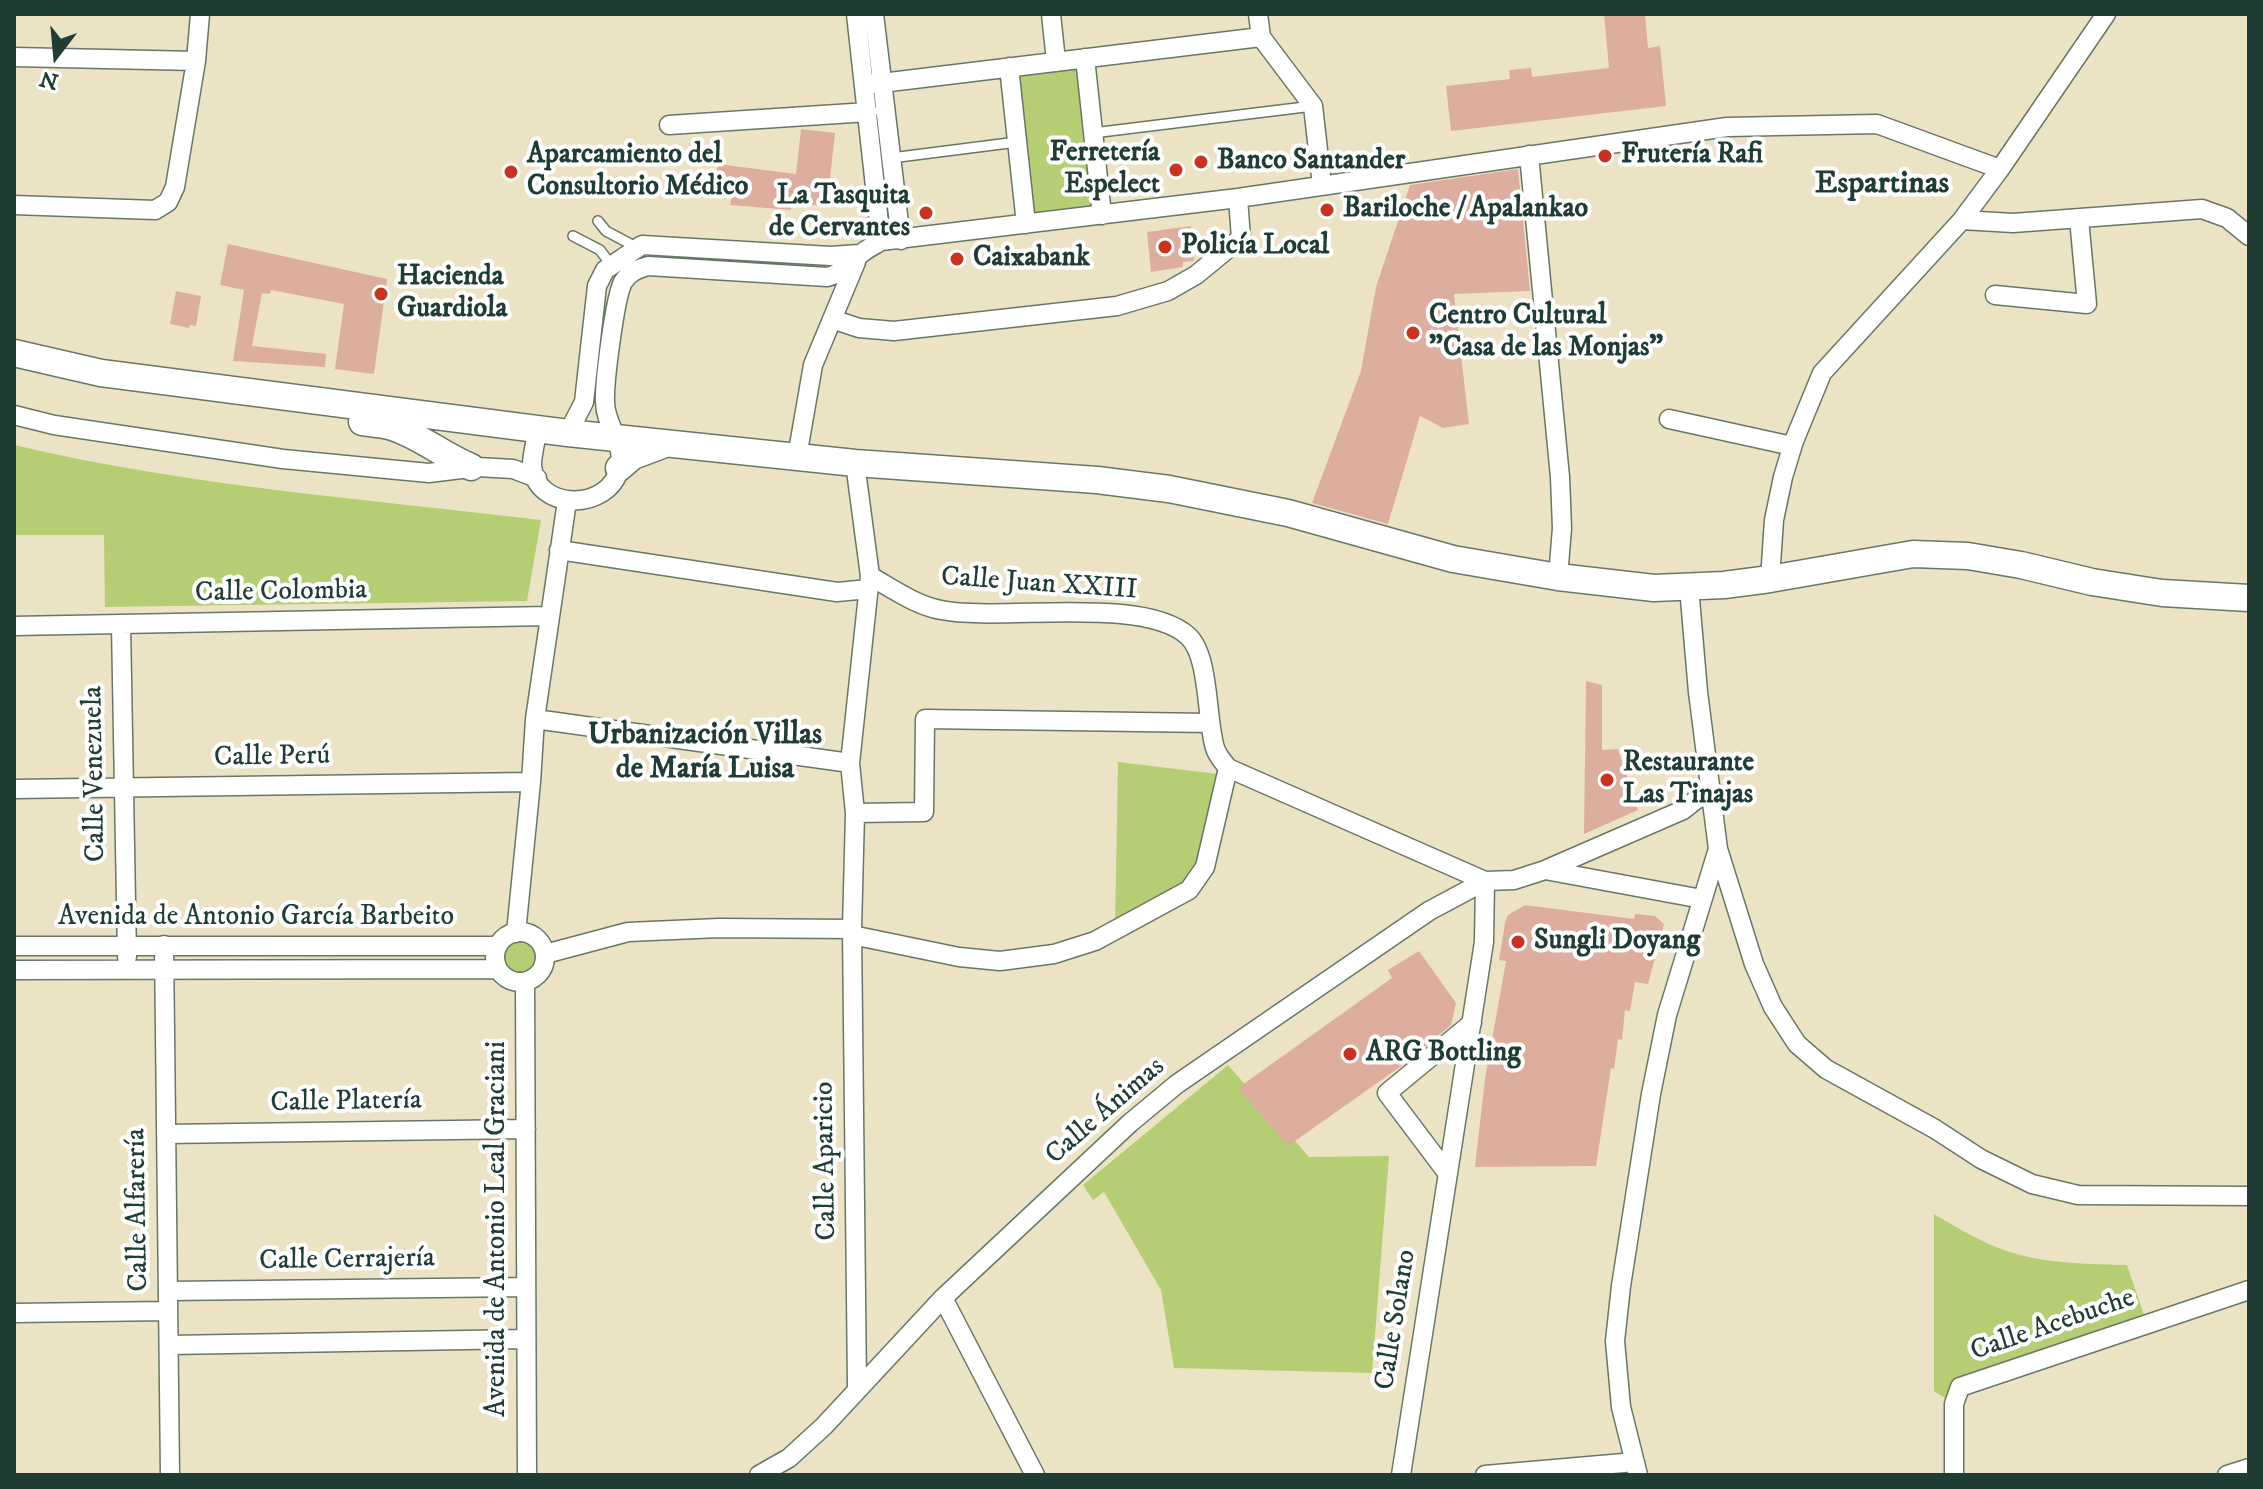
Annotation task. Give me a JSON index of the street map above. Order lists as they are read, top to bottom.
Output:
{
  "streets": {
    "street": [
      "Calle Juan XXIII",
      "Calle Colombia",
      "Calle Perú",
      "Calle Venezuela",
      "Avenida de Antonio García Barbeito",
      "Calle Platería",
      "Calle Ánimas",
      "Calle Aparicio",
      "Calle Alfarería",
      "Avenida de Antonio Leal Graciani",
      "Calle Cerrajería",
      "Calle Solano",
      "Calle Acebuche"
    ]
  },
  "crossings": [
    ["Calle Juan XXIII", "Calle Aparicio"],
    ["Calle Colombia", "Calle Venezuela"],
    ["Calle Perú", "Calle Venezuela"],
    ["Calle Venezuela", "Avenida de Antonio García Barbeito"],
    ["Avenida de Antonio García Barbeito", "Calle Alfarería"],
    ["Avenida de Antonio García Barbeito", "Avenida de Antonio Leal Graciani"],
    ["Calle Platería", "Calle Alfarería"],
    ["Calle Platería", "Avenida de Antonio Leal Graciani"],
    ["Calle Ánimas", "Calle Aparicio"],
    ["Calle Ánimas", "Calle Solano"],
    ["Calle Alfarería", "Calle Cerrajería"],
    ["Avenida de Antonio Leal Graciani", "Calle Cerrajería"]
  ],
  "districts": ["Espartinas", "Urbanización Villas de María Luisa"],
  "places": [
    "Frutería Rafi",
    "Banco Santander",
    "Ferretería Espelect",
    "Aparcamiento del Consultorio Médico",
    "Bariloche / Apalankao",
    "La Tasquita de Cervantes",
    "Policía Local",
    "Caixabank",
    "Hacienda Guardiola",
    "Centro Cultural \"Casa de las Monjas\"",
    "Restaurante Las Tinajas",
    "Sungli Doyang",
    "ARG Bottling"
  ],
  "north": "bottom"
}
